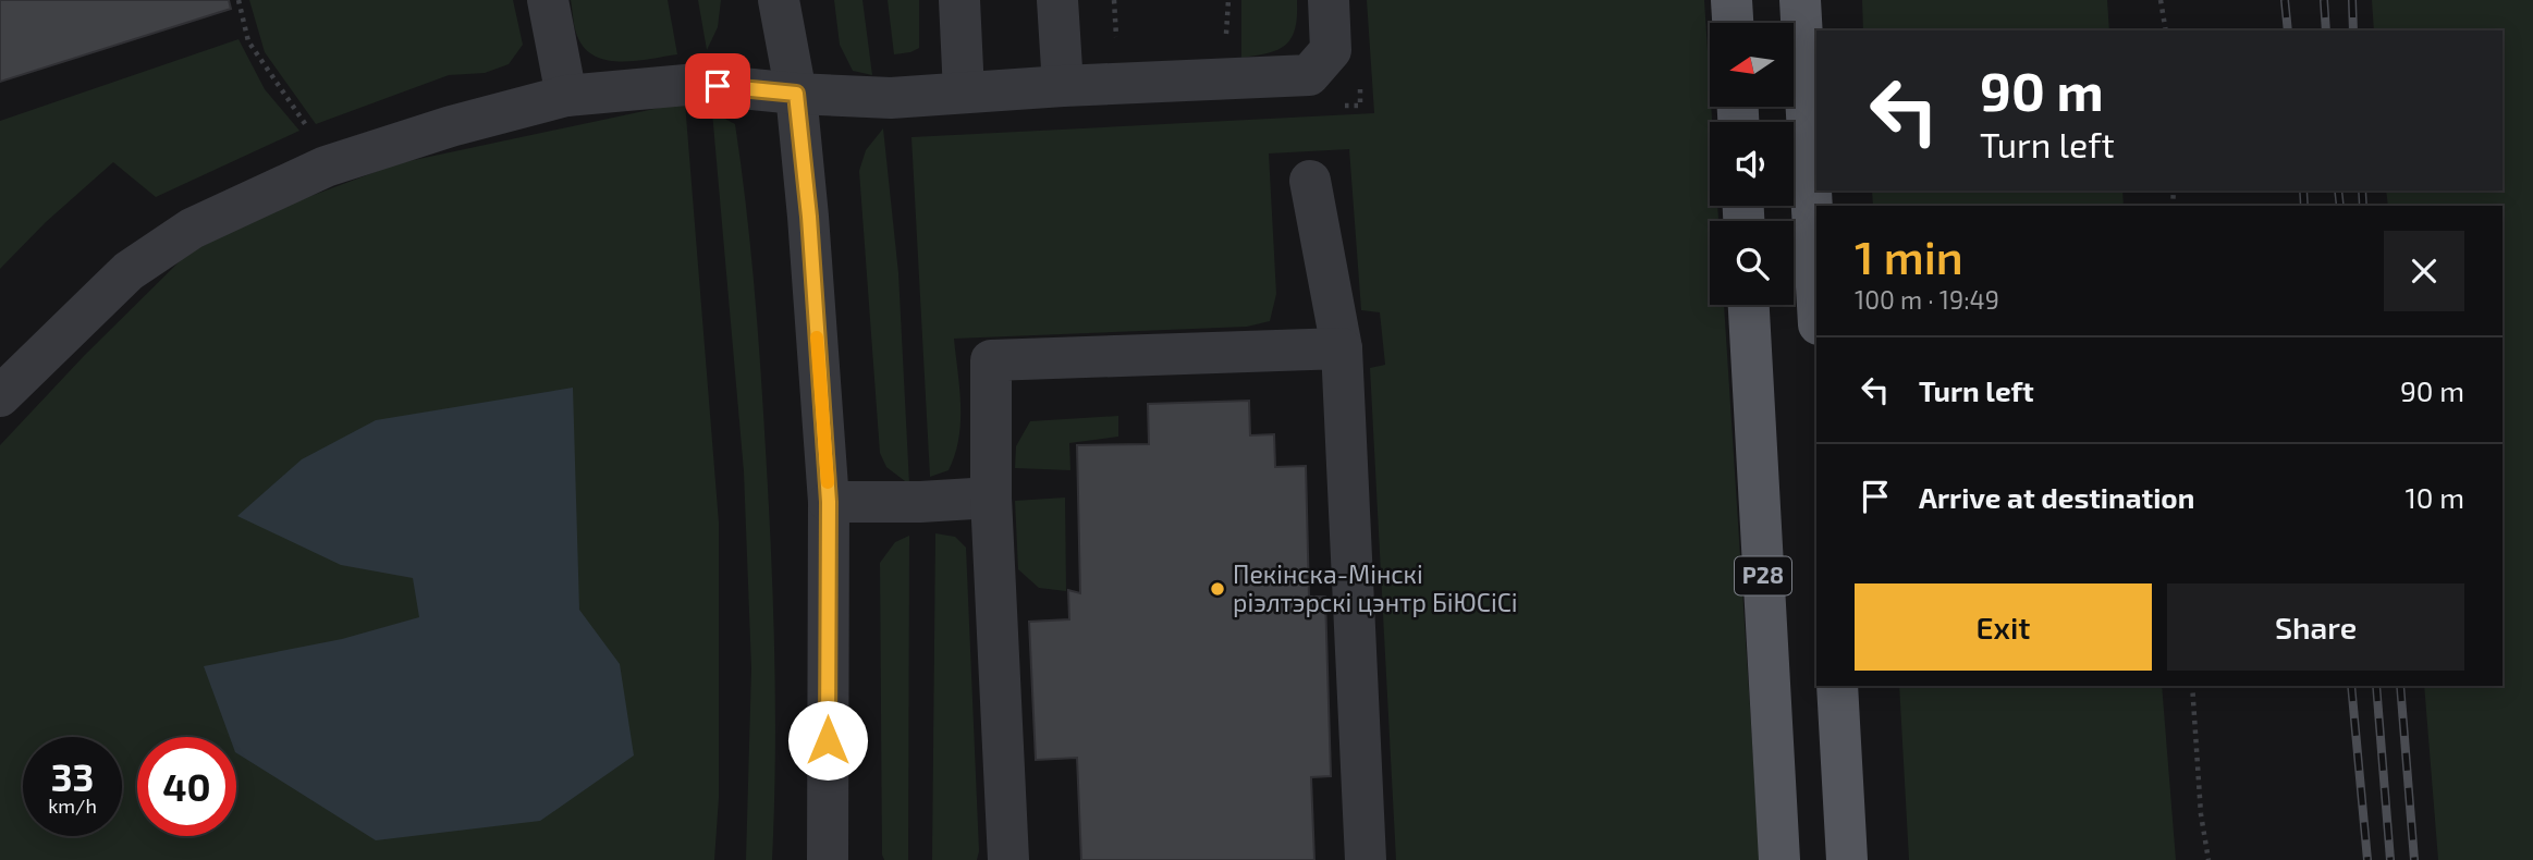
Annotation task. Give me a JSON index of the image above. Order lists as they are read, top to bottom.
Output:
{
  "streets": {
    "main road": ["Р28"]
  },
  "places": ["Пекінска-Мінскі ріэлтэрскі цэнтр БіЮСіСі"],
  "north": "left",
  "page": {
    "turn": ["90 m", "Turn left"],
    "heading": ["1 min", "100 m · 19:49"],
    "list": [
      {
        "name": "Turn left",
        "value": "90 m"
      },
      {
        "name": "Arrive at destination",
        "value": "10 m"
      }
    ],
    "buttons": ["Exit", "Share"],
    "speed": "33 km/h",
    "limit": "40"
  }
}
